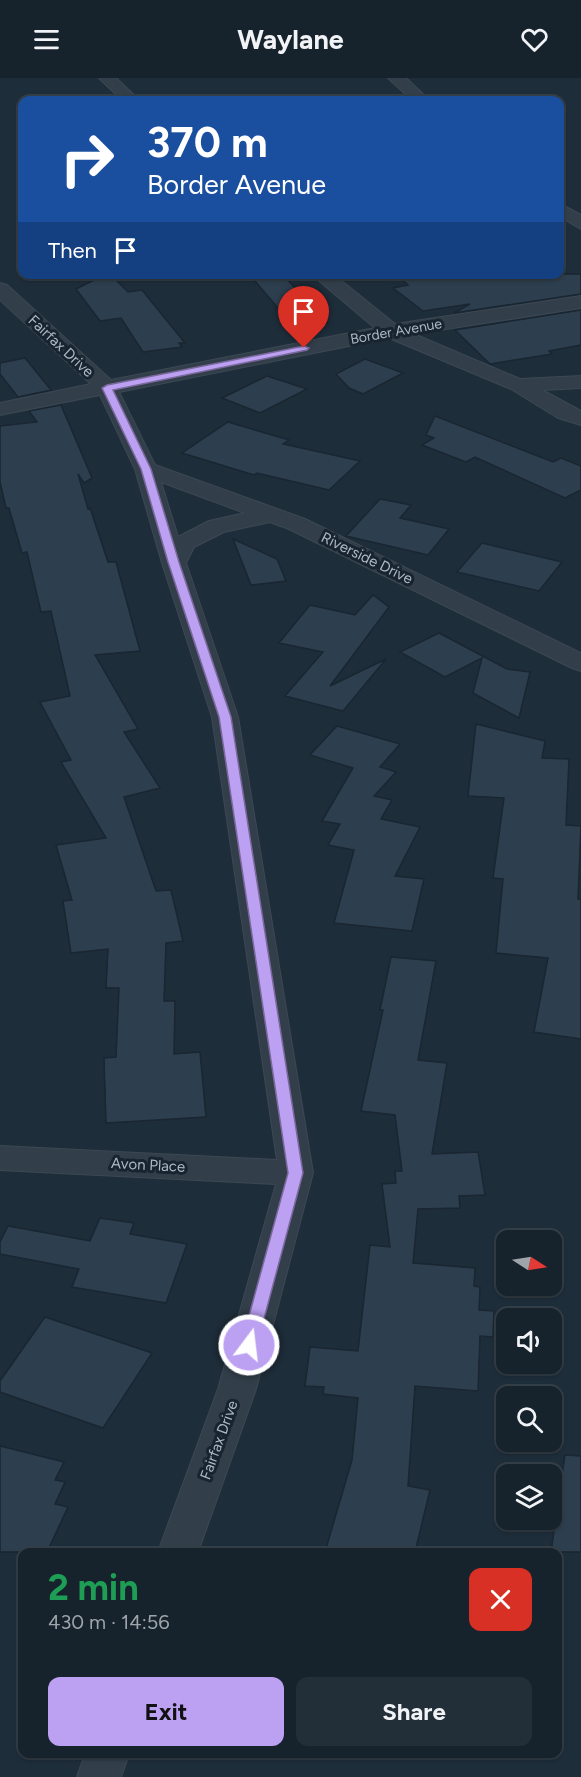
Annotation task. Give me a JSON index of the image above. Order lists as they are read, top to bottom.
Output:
{
  "streets": {
    "street": [
      "Border Avenue",
      "Fairfax Drive",
      "Riverside Drive",
      "Avon Place"
    ]
  },
  "crossings": [
    ["Border Avenue", "Fairfax Drive"],
    ["Fairfax Drive", "Riverside Drive"],
    ["Fairfax Drive", "Avon Place"]
  ],
  "north": "right",
  "page": {
    "header": "Waylane",
    "turn": ["370 m", "Border Avenue"],
    "then": "Then",
    "heading": ["2 min", "430 m · 14:56"],
    "buttons": ["Exit", "Share"]
  }
}
